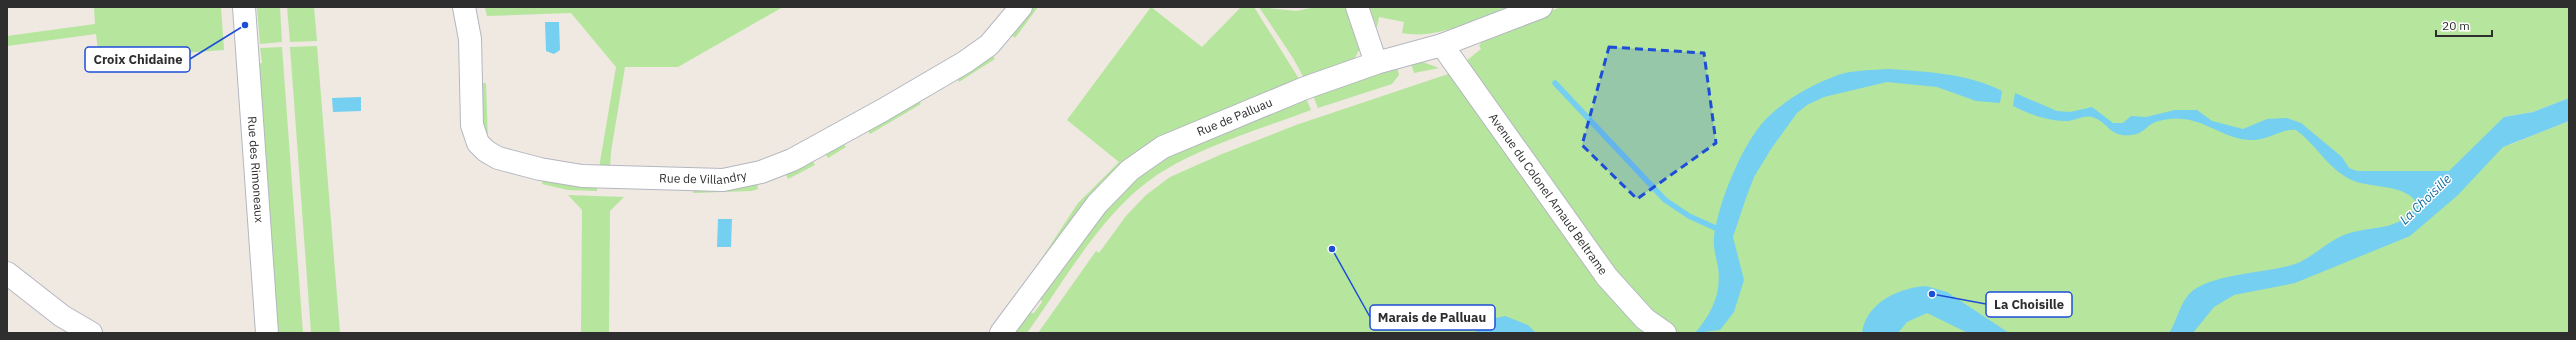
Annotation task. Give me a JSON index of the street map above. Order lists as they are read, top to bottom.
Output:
{
  "streets": {
    "street": [
      "Rue de Palluau",
      "Rue des Rimoneaux",
      "Rue de Villandry",
      "Avenue du Colonel Arnaud Beltrame"
    ]
  },
  "crossings": [
    ["Rue de Palluau", "Avenue du Colonel Arnaud Beltrame"]
  ],
  "water": ["La Choisille"],
  "places": ["Croix Chidaine", "Marais de Palluau", "La Choisille"],
  "scale_bar": "20 m"
}
